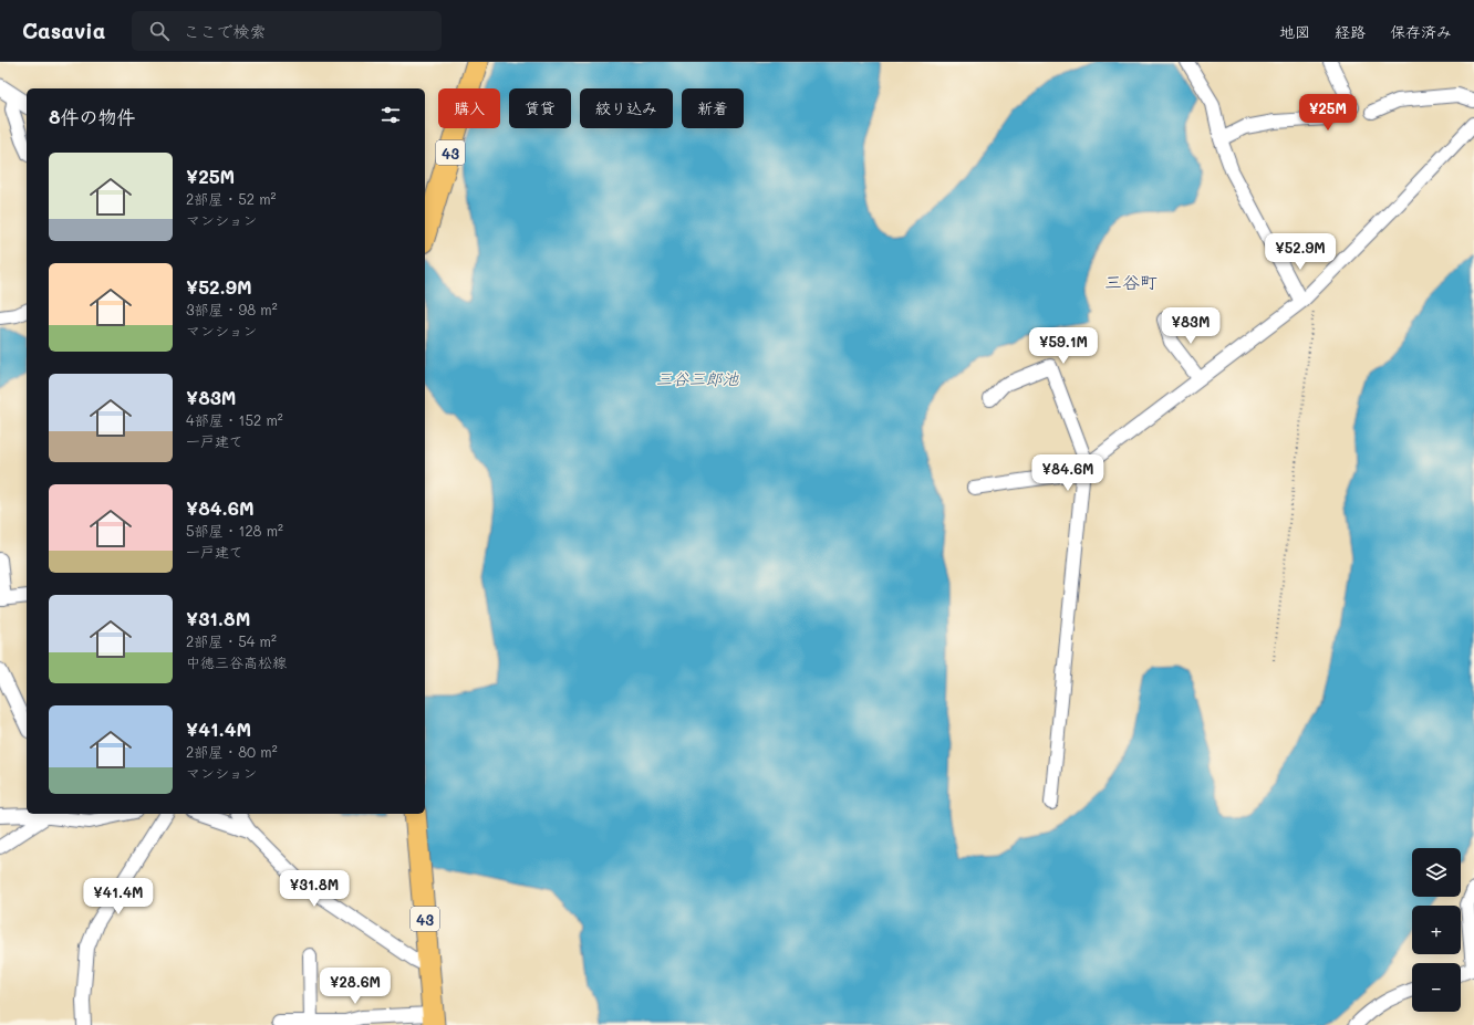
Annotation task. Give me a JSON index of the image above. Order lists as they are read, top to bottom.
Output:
{
  "streets": {
    "main road": ["43"]
  },
  "districts": ["三谷町"],
  "water": ["三谷三郎池"],
  "page": {
    "header": "Casavia",
    "search": "ここで検索",
    "nav": ["地図", "経路", "保存済み"],
    "chip": [
      "購入",
      "賃貸",
      "絞り込み",
      "新着"
    ],
    "heading": "8件の物件",
    "price": [
      "¥25M",
      "¥52.9M",
      "¥83M",
      "¥59.1M",
      "¥84.6M",
      "¥31.8M",
      "¥41.4M",
      "¥28.6M"
    ],
    "list": [
      {
        "name": "¥25M",
        "note": "2部屋 · 52 m² · マンション"
      },
      {
        "name": "¥52.9M",
        "note": "3部屋 · 98 m² · マンション"
      },
      {
        "name": "¥83M",
        "note": "4部屋 · 152 m² · 一戸建て"
      },
      {
        "name": "¥84.6M",
        "note": "5部屋 · 128 m² · 一戸建て"
      },
      {
        "name": "¥31.8M",
        "note": "2部屋 · 54 m² · 中徳三谷高松線"
      },
      {
        "name": "¥41.4M",
        "note": "2部屋 · 80 m² · マンション"
      }
    ],
    "map_buttons": ["+", "−"]
  }
}
